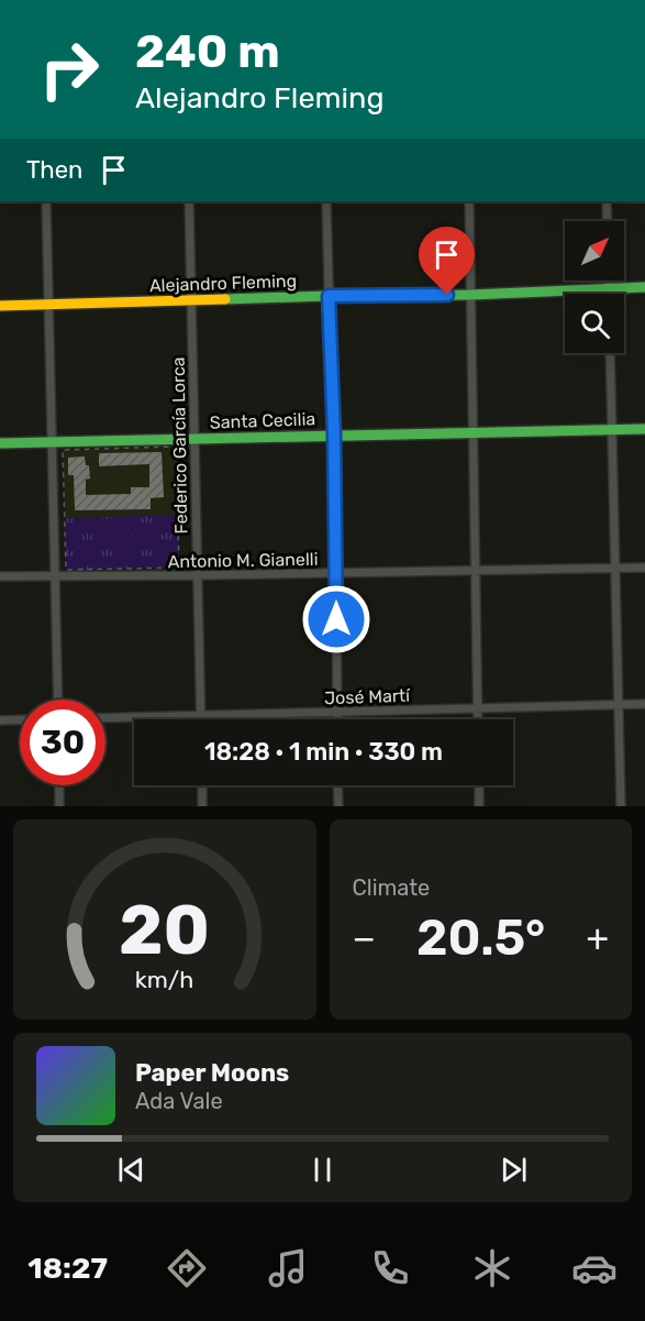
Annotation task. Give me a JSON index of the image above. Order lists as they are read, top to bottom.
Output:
{
  "streets": {
    "street": [
      "Alejandro Fleming",
      "Santa Cecilia",
      "Federico García Lorca",
      "Antonio M. Gianelli",
      "José Martí"
    ]
  },
  "crossings": [
    ["Alejandro Fleming", "Federico García Lorca"],
    ["Santa Cecilia", "Federico García Lorca"],
    ["Federico García Lorca", "Antonio M. Gianelli"],
    ["Federico García Lorca", "José Martí"]
  ],
  "north": "top right",
  "page": {
    "turn": ["240 m", "Alejandro Fleming"],
    "then": "Then",
    "limit": "30",
    "trip": "18:28 · 1 min · 330 m",
    "tile": "Climate",
    "heat": ["−", "20.5°", "+"],
    "song": ["Paper Moons", "Ada Vale"],
    "tabs": "18:27",
    "gauge": ["20", "km/h"]
  }
}
